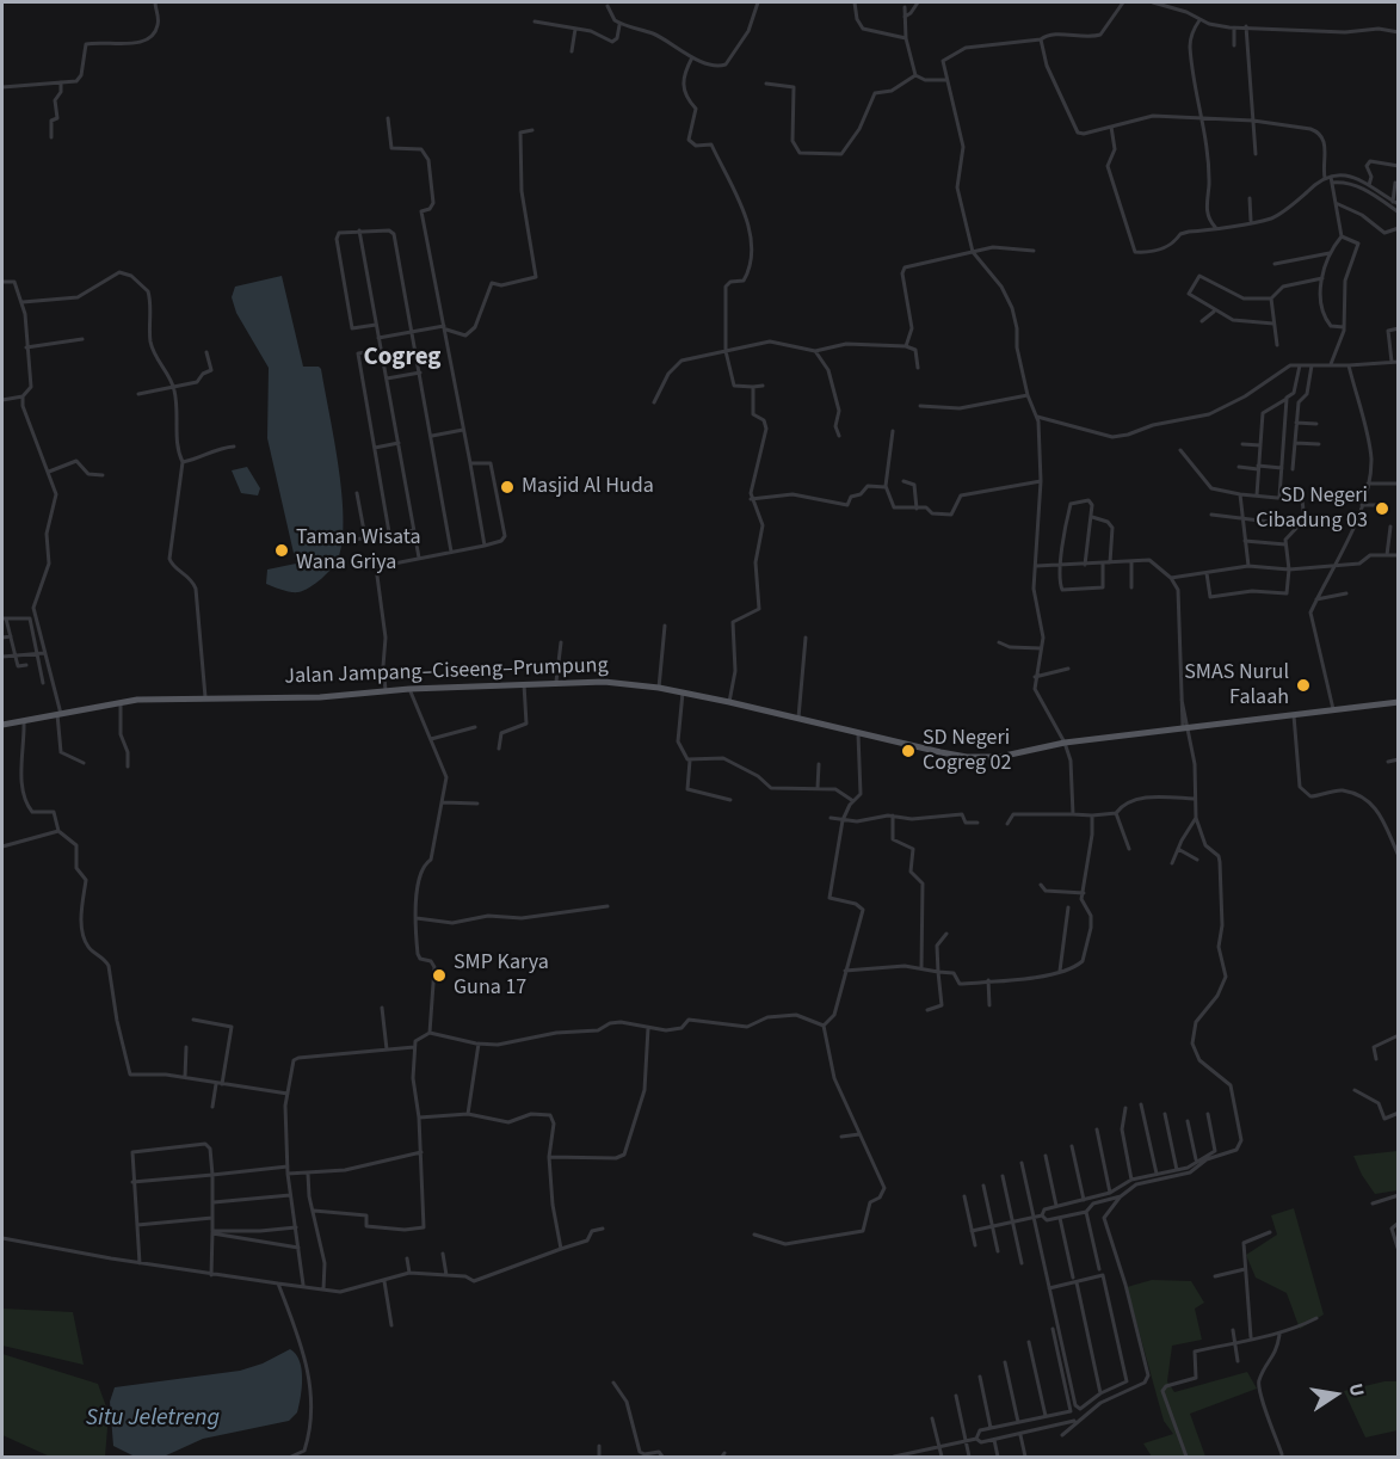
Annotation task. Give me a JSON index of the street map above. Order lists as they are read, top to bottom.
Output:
{
  "streets": {
    "main road": ["Jalan Jampang–Ciseeng–Prumpung"]
  },
  "districts": ["Cogreg"],
  "water": ["Situ Jeletreng"],
  "places": [
    "Masjid Al Huda",
    "SD Negeri Cibadung 03",
    "Taman Wisata Wana Griya",
    "SMAS Nurul Falaah",
    "SD Negeri Cogreg 02",
    "SMP Karya Guna 17"
  ],
  "north": "right"
}
